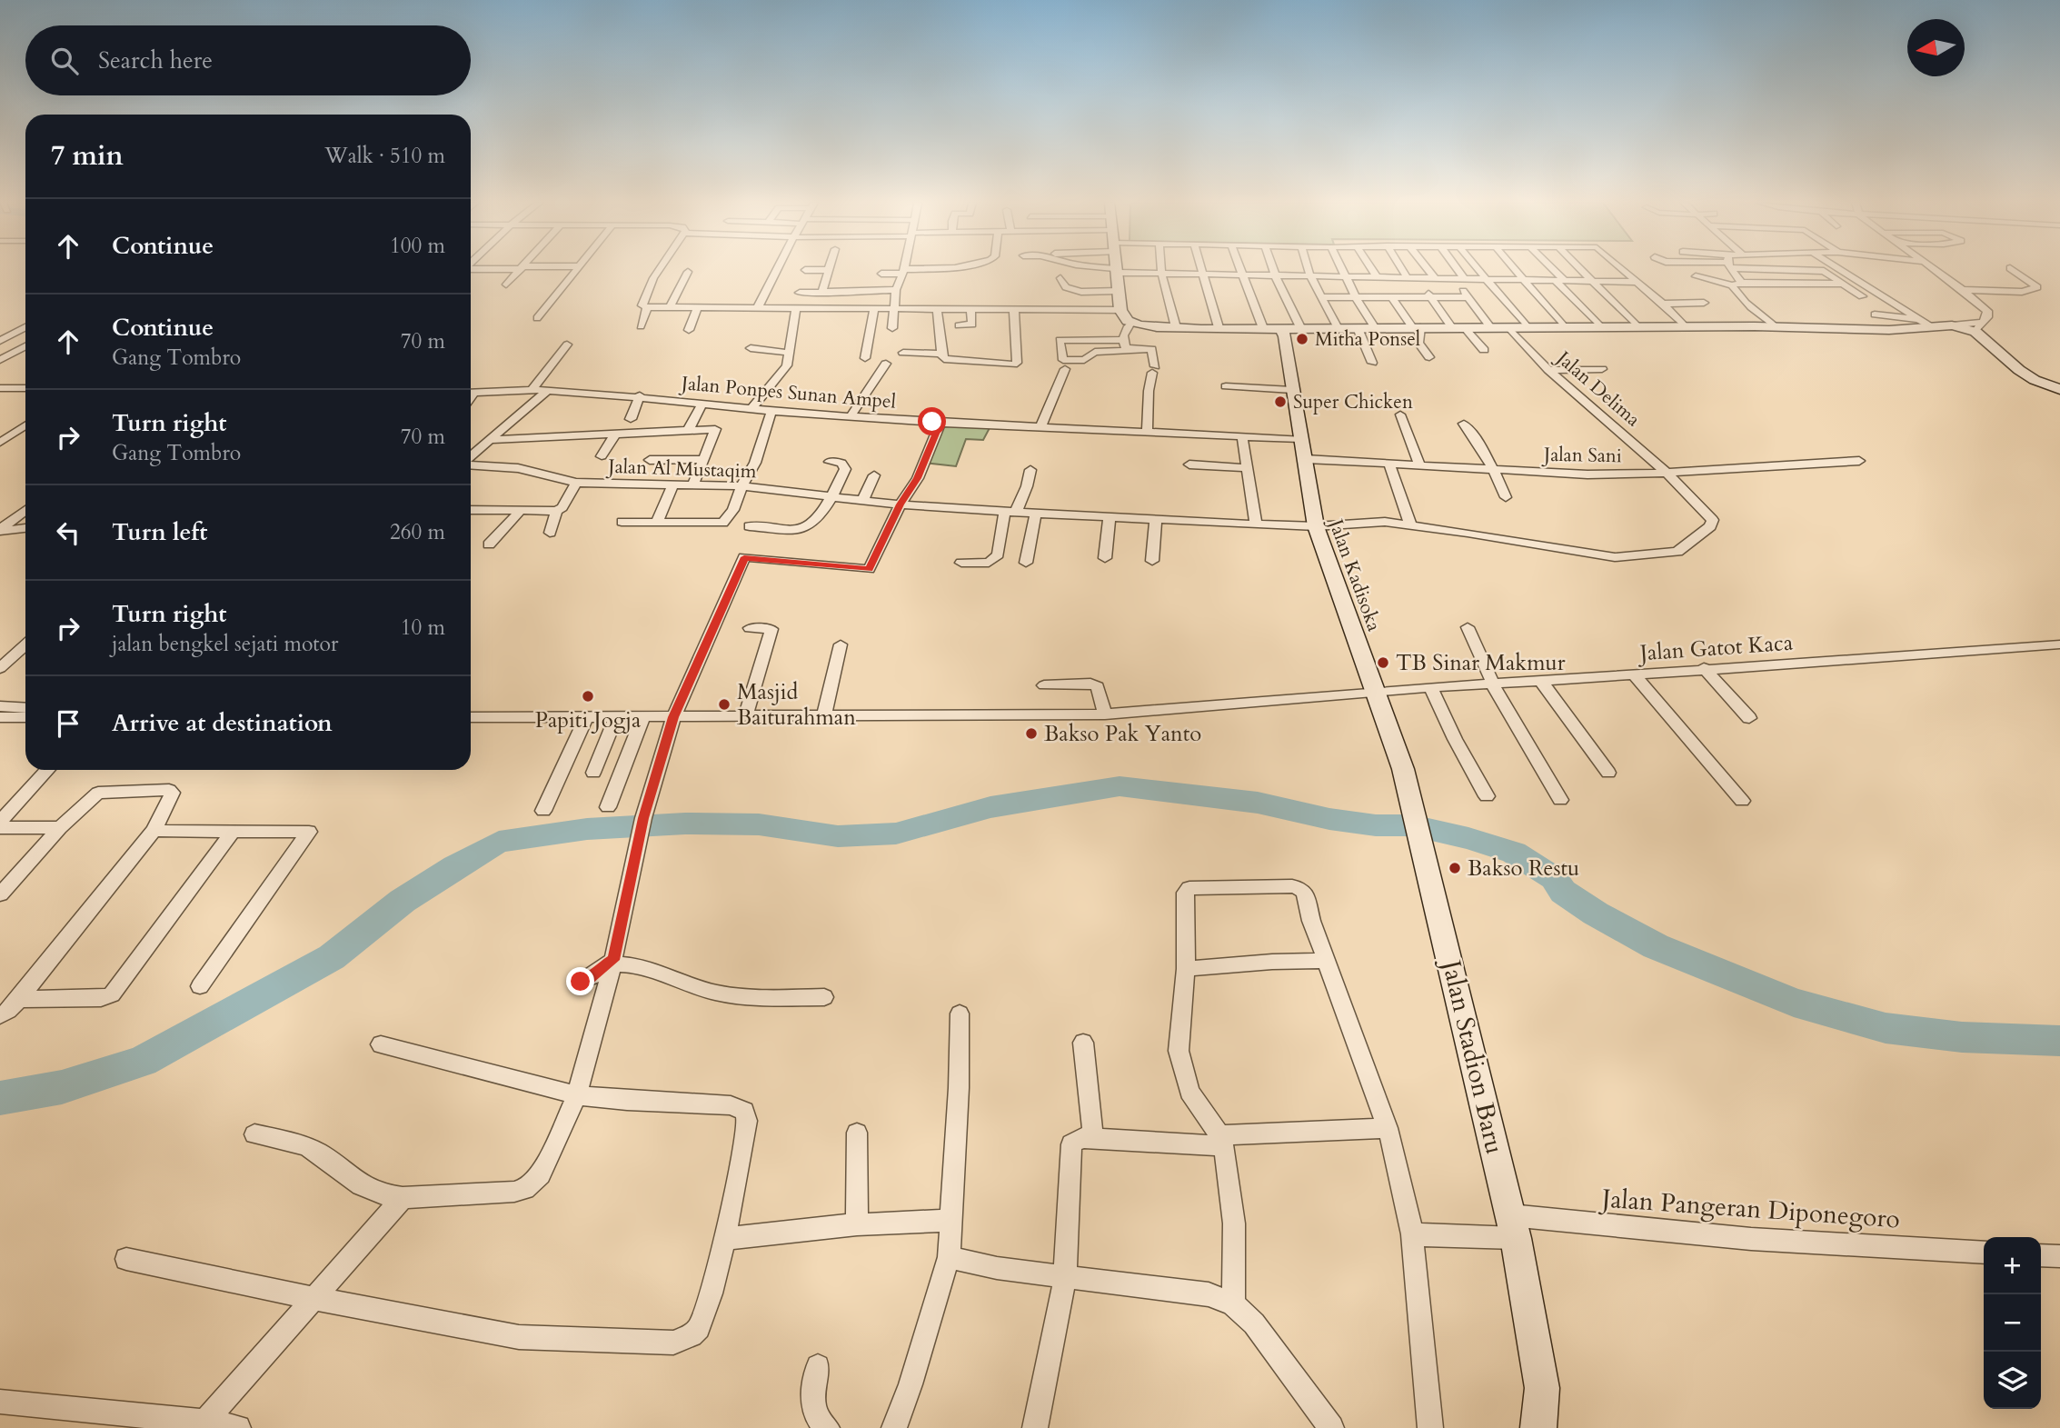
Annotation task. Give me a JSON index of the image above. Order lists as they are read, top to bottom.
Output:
{
  "streets": {
    "street": [
      "Jalan Delima",
      "Jalan Ponpes Sunan Ampel",
      "Jalan Sani",
      "Jalan Al Mustaqim",
      "Jalan Kadisoka",
      "Jalan Gatot Kaca",
      "Jalan Stadion Baru",
      "Jalan Pangeran Diponegoro"
    ]
  },
  "crossings": [
    ["Jalan Delima", "Jalan Sani"],
    ["Jalan Delima", "Jalan Al Mustaqim"],
    ["Jalan Ponpes Sunan Ampel", "Jalan Kadisoka"],
    ["Jalan Sani", "Jalan Kadisoka"],
    ["Jalan Al Mustaqim", "Jalan Kadisoka"],
    ["Jalan Kadisoka", "Jalan Gatot Kaca"],
    ["Jalan Kadisoka", "Jalan Stadion Baru"],
    ["Jalan Gatot Kaca", "Jalan Stadion Baru"],
    ["Jalan Stadion Baru", "Jalan Pangeran Diponegoro"]
  ],
  "places": [
    "Mitha Ponsel",
    "Super Chicken",
    "TB Sinar Makmur",
    "Papiti Jogja",
    "Masjid Baiturahman",
    "Bakso Pak Yanto",
    "Bakso Restu"
  ],
  "north": "left",
  "page": {
    "search": "Search here",
    "heading": ["7 min", "Walk · 510 m"],
    "list": [
      ["Continue", "100 m"],
      ["Continue", "Gang Tombro", "70 m"],
      ["Turn right", "Gang Tombro", "70 m"],
      ["Turn left", "260 m"],
      ["Turn right", "jalan bengkel sejati motor", "10 m"],
      "Arrive at destination"
    ],
    "map_buttons": ["+", "−"]
  }
}
